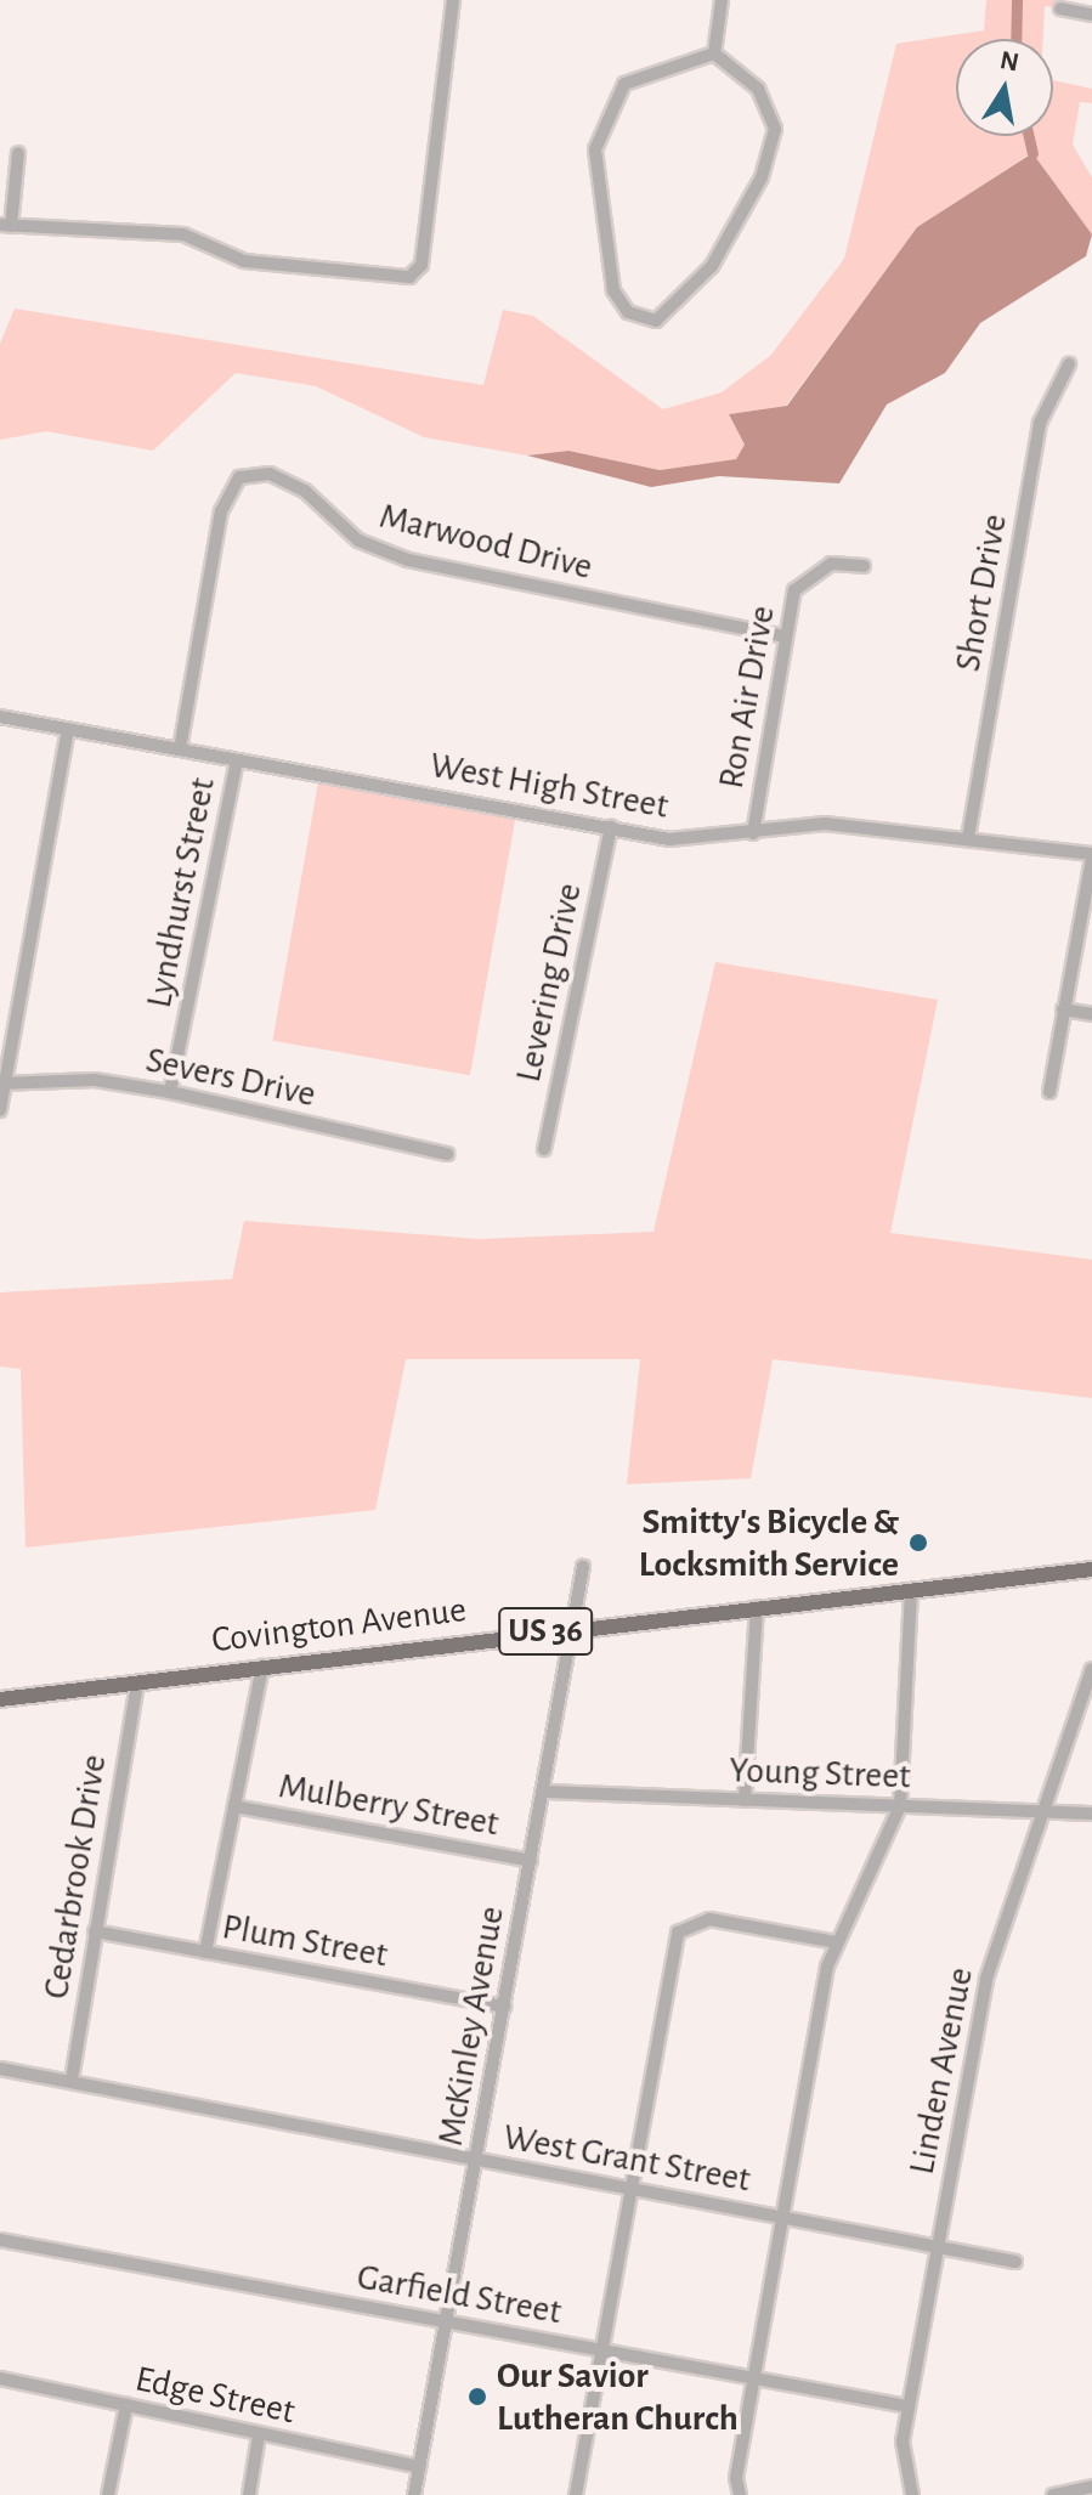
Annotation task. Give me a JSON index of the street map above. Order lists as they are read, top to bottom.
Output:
{
  "streets": {
    "main road": ["Covington Avenue", "US 36"],
    "street": [
      "Marwood Drive",
      "Short Drive",
      "Ron Air Drive",
      "West High Street",
      "Lyndhurst Street",
      "Levering Drive",
      "Severs Drive",
      "Young Street",
      "Mulberry Street",
      "Cedarbrook Drive",
      "Plum Street",
      "McKinley Avenue",
      "Linden Avenue",
      "West Grant Street",
      "Garfield Street",
      "Edge Street"
    ]
  },
  "crossings": [
    ["Marwood Drive", "Ron Air Drive"],
    ["Marwood Drive", "West High Street"],
    ["Short Drive", "West High Street"],
    ["Ron Air Drive", "West High Street"],
    ["West High Street", "Lyndhurst Street"],
    ["West High Street", "Levering Drive"],
    ["Lyndhurst Street", "Severs Drive"],
    ["Covington Avenue", "Cedarbrook Drive"],
    ["Covington Avenue", "McKinley Avenue"],
    ["Young Street", "McKinley Avenue"],
    ["Young Street", "Linden Avenue"],
    ["Mulberry Street", "McKinley Avenue"],
    ["Cedarbrook Drive", "Plum Street"],
    ["Cedarbrook Drive", "West Grant Street"],
    ["Plum Street", "McKinley Avenue"],
    ["McKinley Avenue", "West Grant Street"],
    ["McKinley Avenue", "Garfield Street"],
    ["McKinley Avenue", "Edge Street"],
    ["Linden Avenue", "West Grant Street"],
    ["Linden Avenue", "Garfield Street"]
  ],
  "places": ["Smitty's Bicycle & Locksmith Service", "Our Savior Lutheran Church"],
  "north": "top"
}
